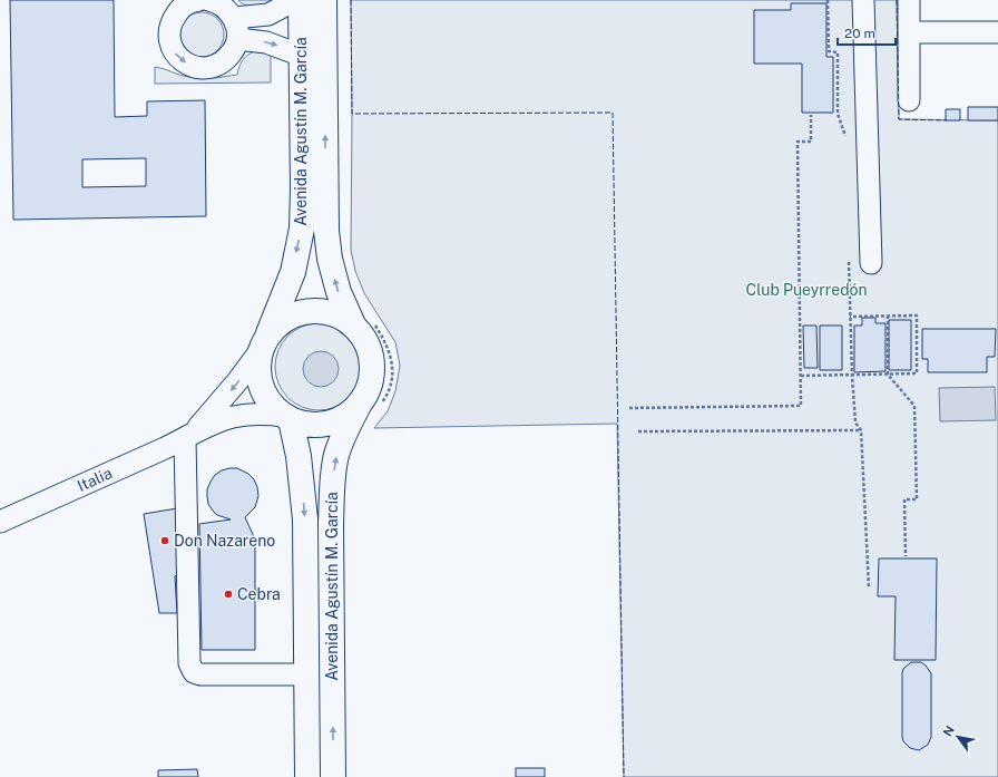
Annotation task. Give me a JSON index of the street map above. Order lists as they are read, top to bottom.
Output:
{
  "streets": {
    "main road": ["Avenida Agustín M. García"],
    "street": ["Italia"]
  },
  "crossings": [
    ["Avenida Agustín M. García", "Italia"]
  ],
  "parks": ["Club Pueyrredón"],
  "places": ["Don Nazareno", "Cebra"],
  "scale_bar": "20 m",
  "north": "top left"
}
